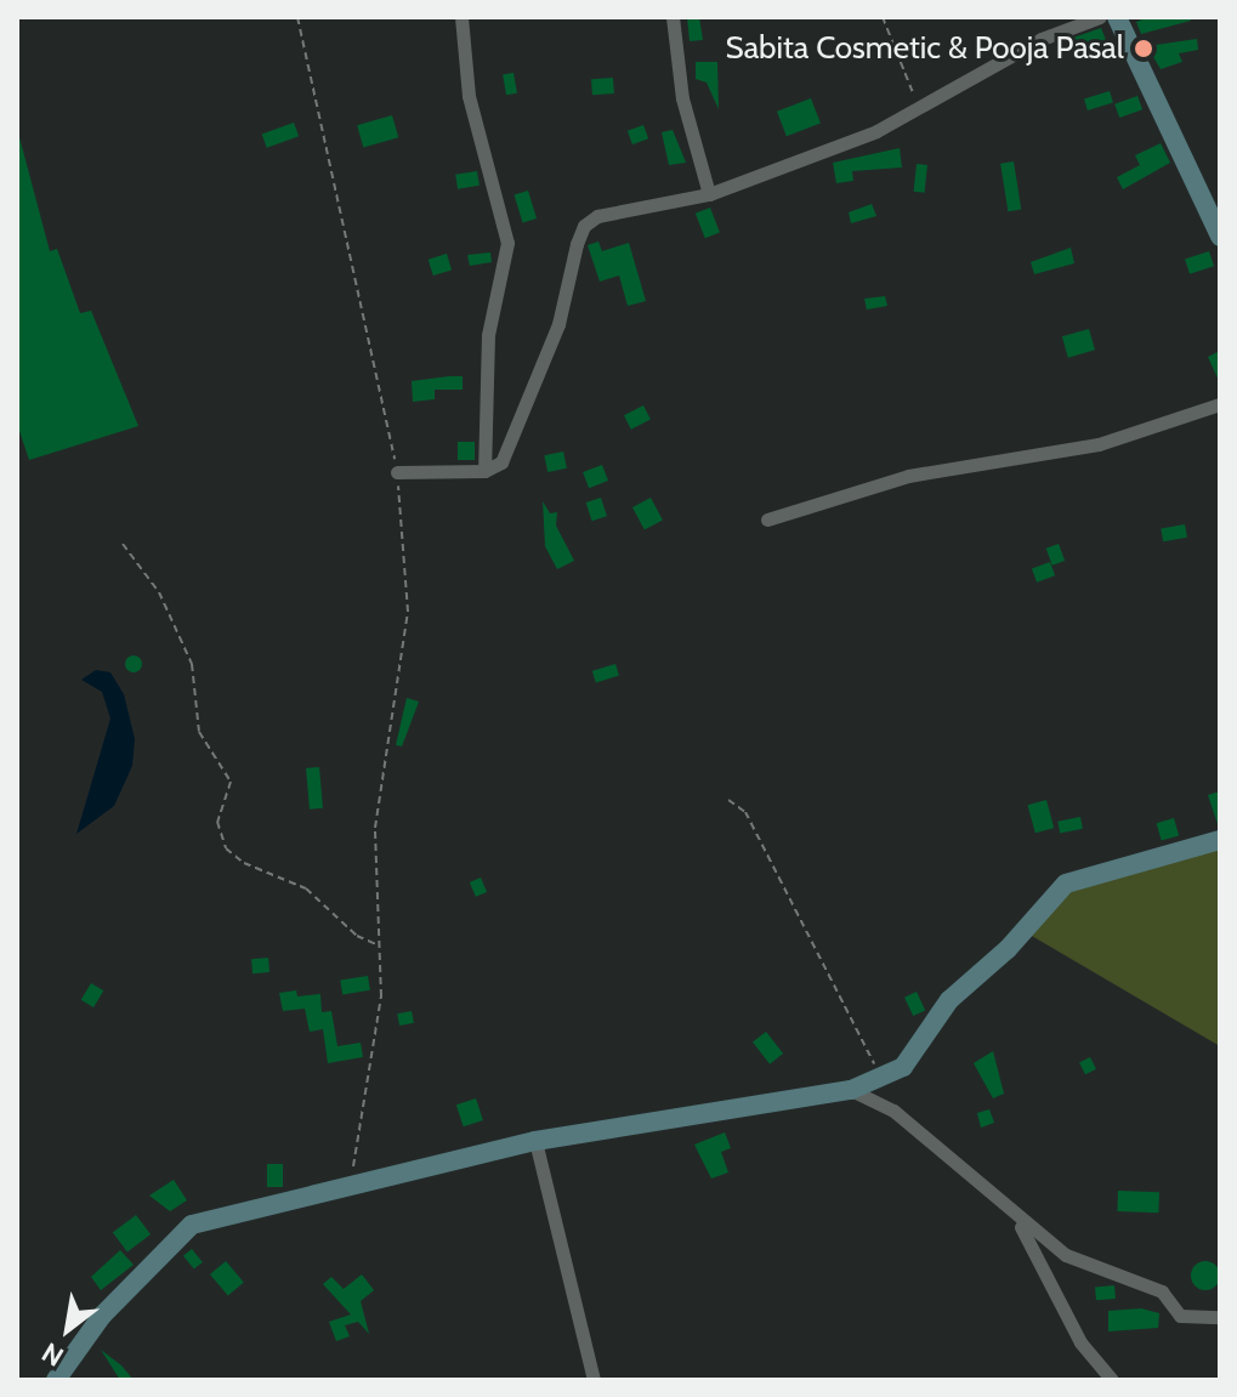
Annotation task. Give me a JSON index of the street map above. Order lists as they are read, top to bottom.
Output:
{
  "places": ["Sabita Cosmetic & Pooja Pasal"],
  "north": "bottom left"
}
